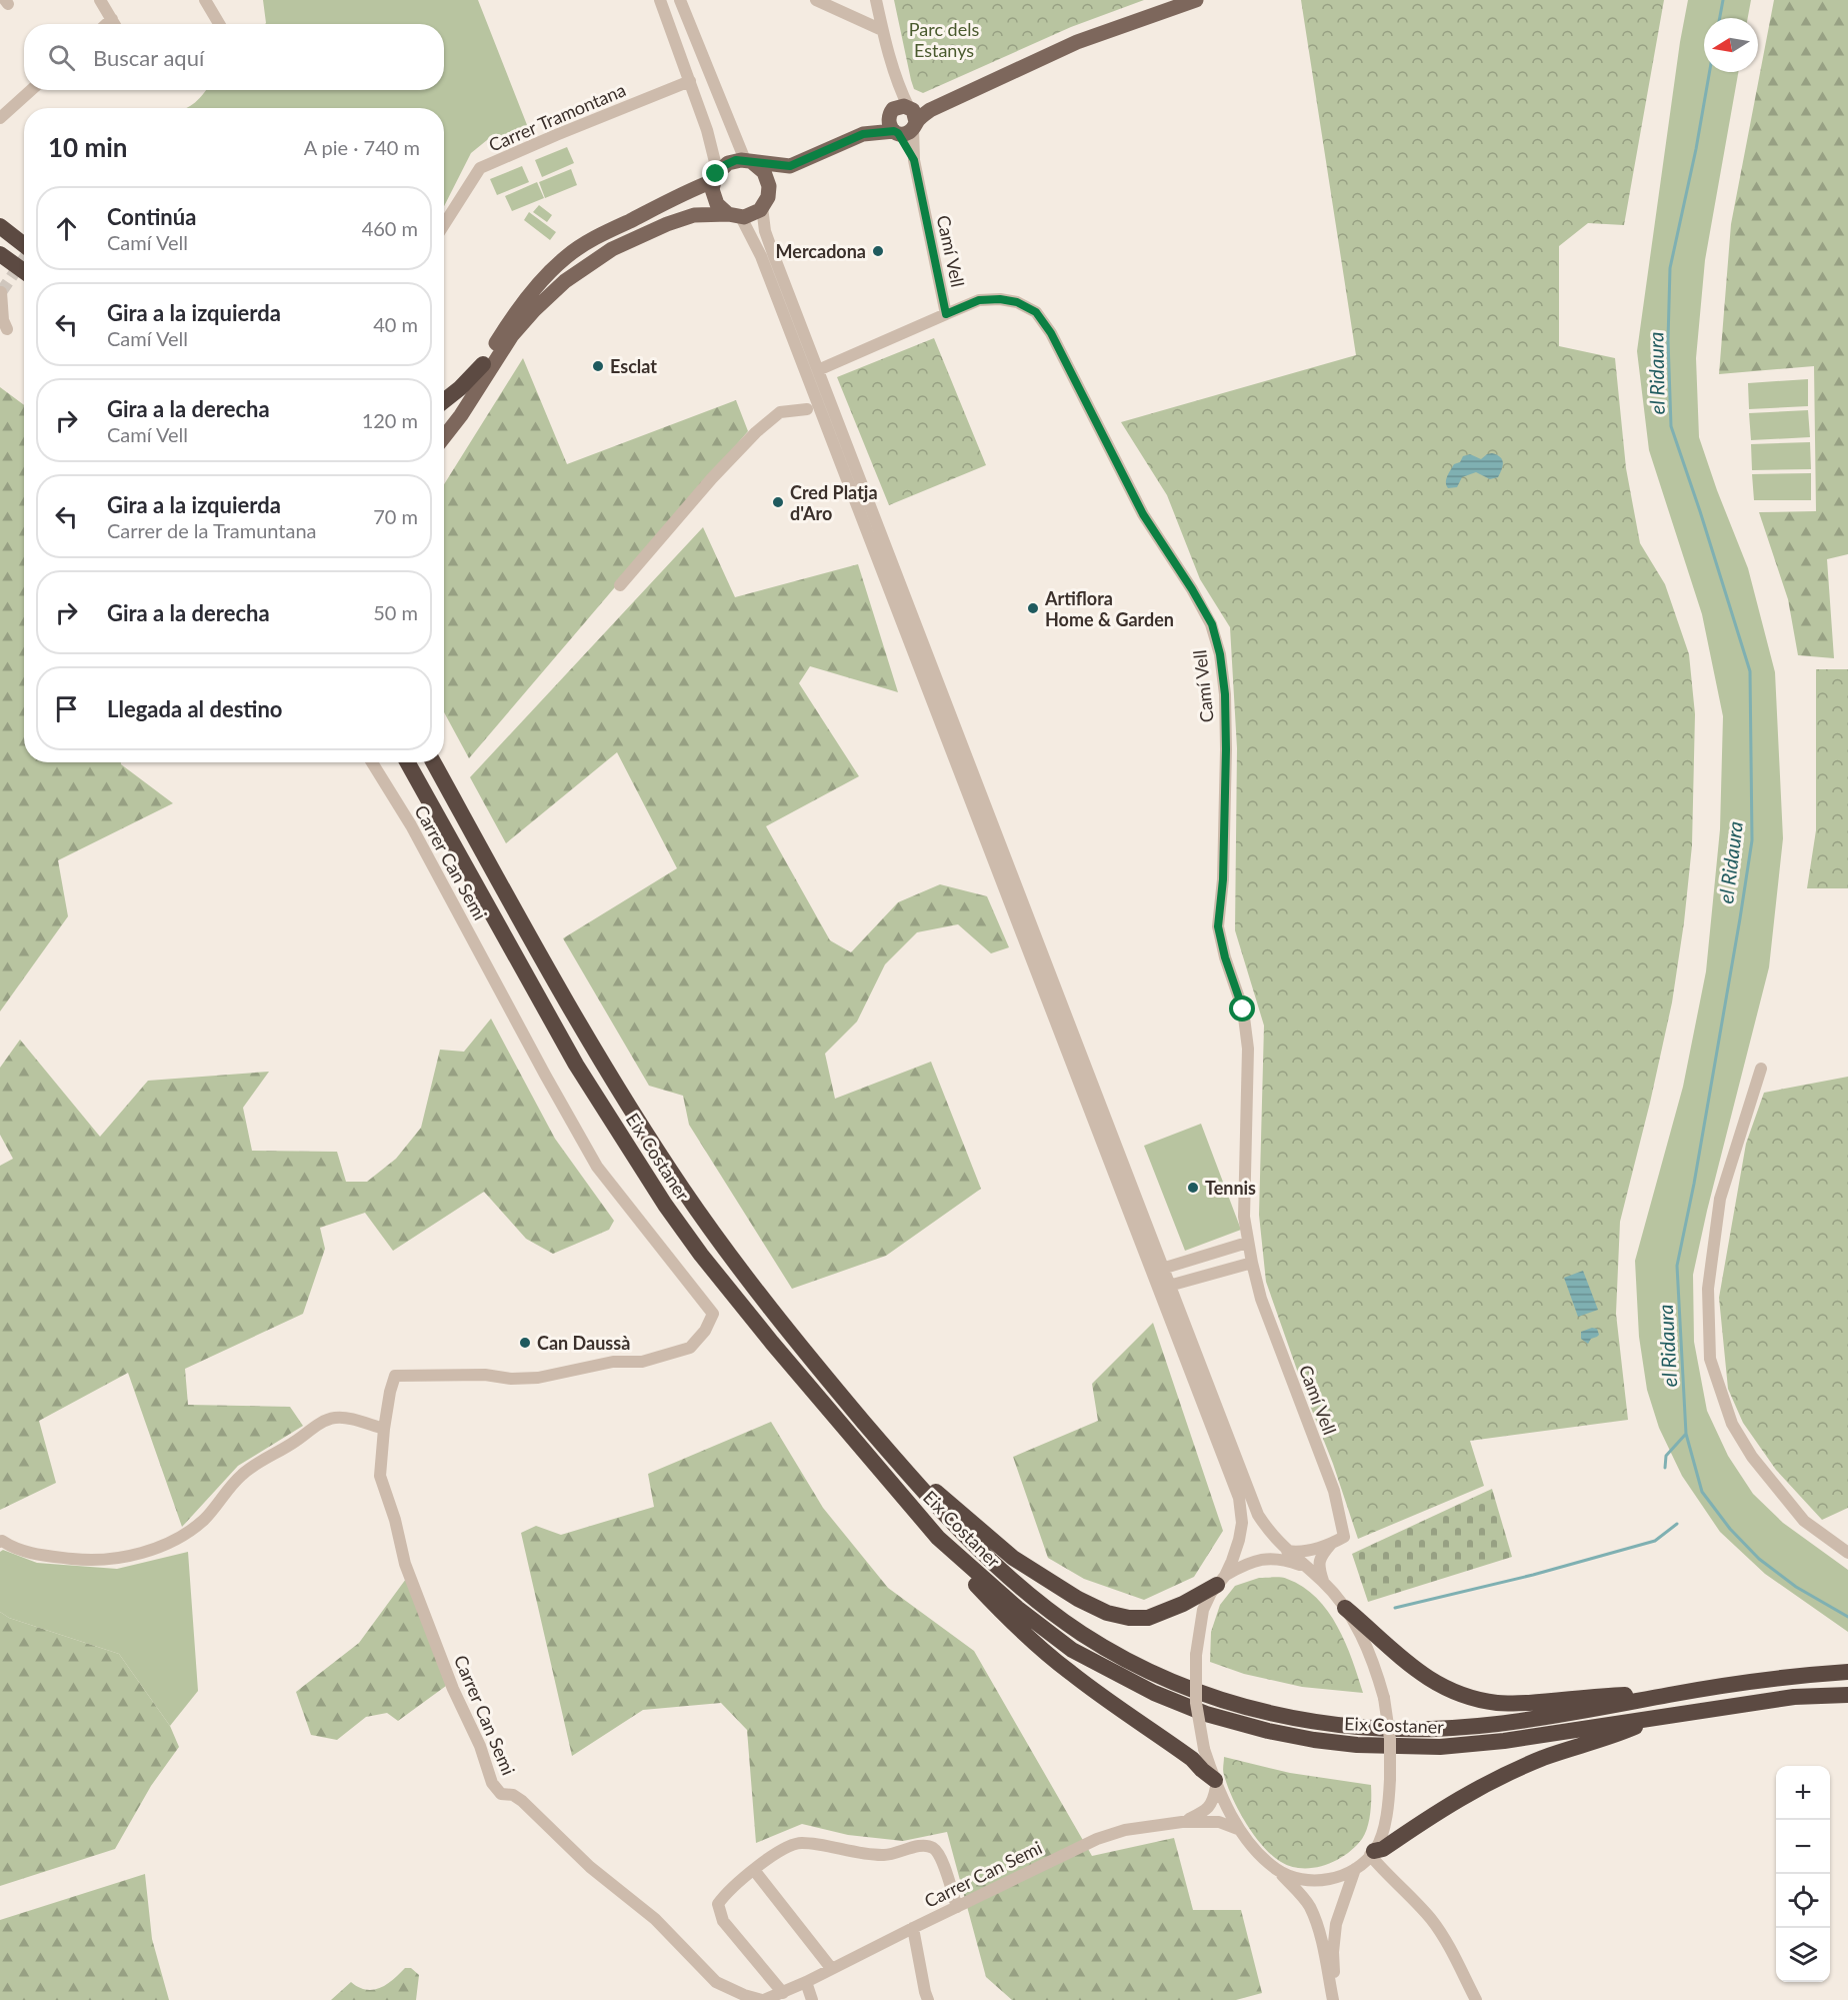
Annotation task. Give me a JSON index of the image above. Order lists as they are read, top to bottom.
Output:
{
  "streets": {
    "highway": ["Eix Costaner"],
    "street": ["Carrer Tramontana", "Camí Vell", "Carrer Can Semi"]
  },
  "water": ["el Ridaura"],
  "parks": ["Parc dels Estanys"],
  "places": [
    "Mercadona",
    "Esclat",
    "Cred Platja d'Aro",
    "Artiflora Home & Garden",
    "Tennis",
    "Can Daussà"
  ],
  "north": "left",
  "page": {
    "search": "Buscar aquí",
    "heading": ["10 min", "A pie · 740 m"],
    "list": [
      ["Continúa", "Camí Vell", "460 m"],
      ["Gira a la izquierda", "Camí Vell", "40 m"],
      ["Gira a la derecha", "Camí Vell", "120 m"],
      ["Gira a la izquierda", "Carrer de la Tramuntana", "70 m"],
      ["Gira a la derecha", "50 m"],
      "Llegada al destino"
    ],
    "map_buttons": ["+", "−"]
  }
}
